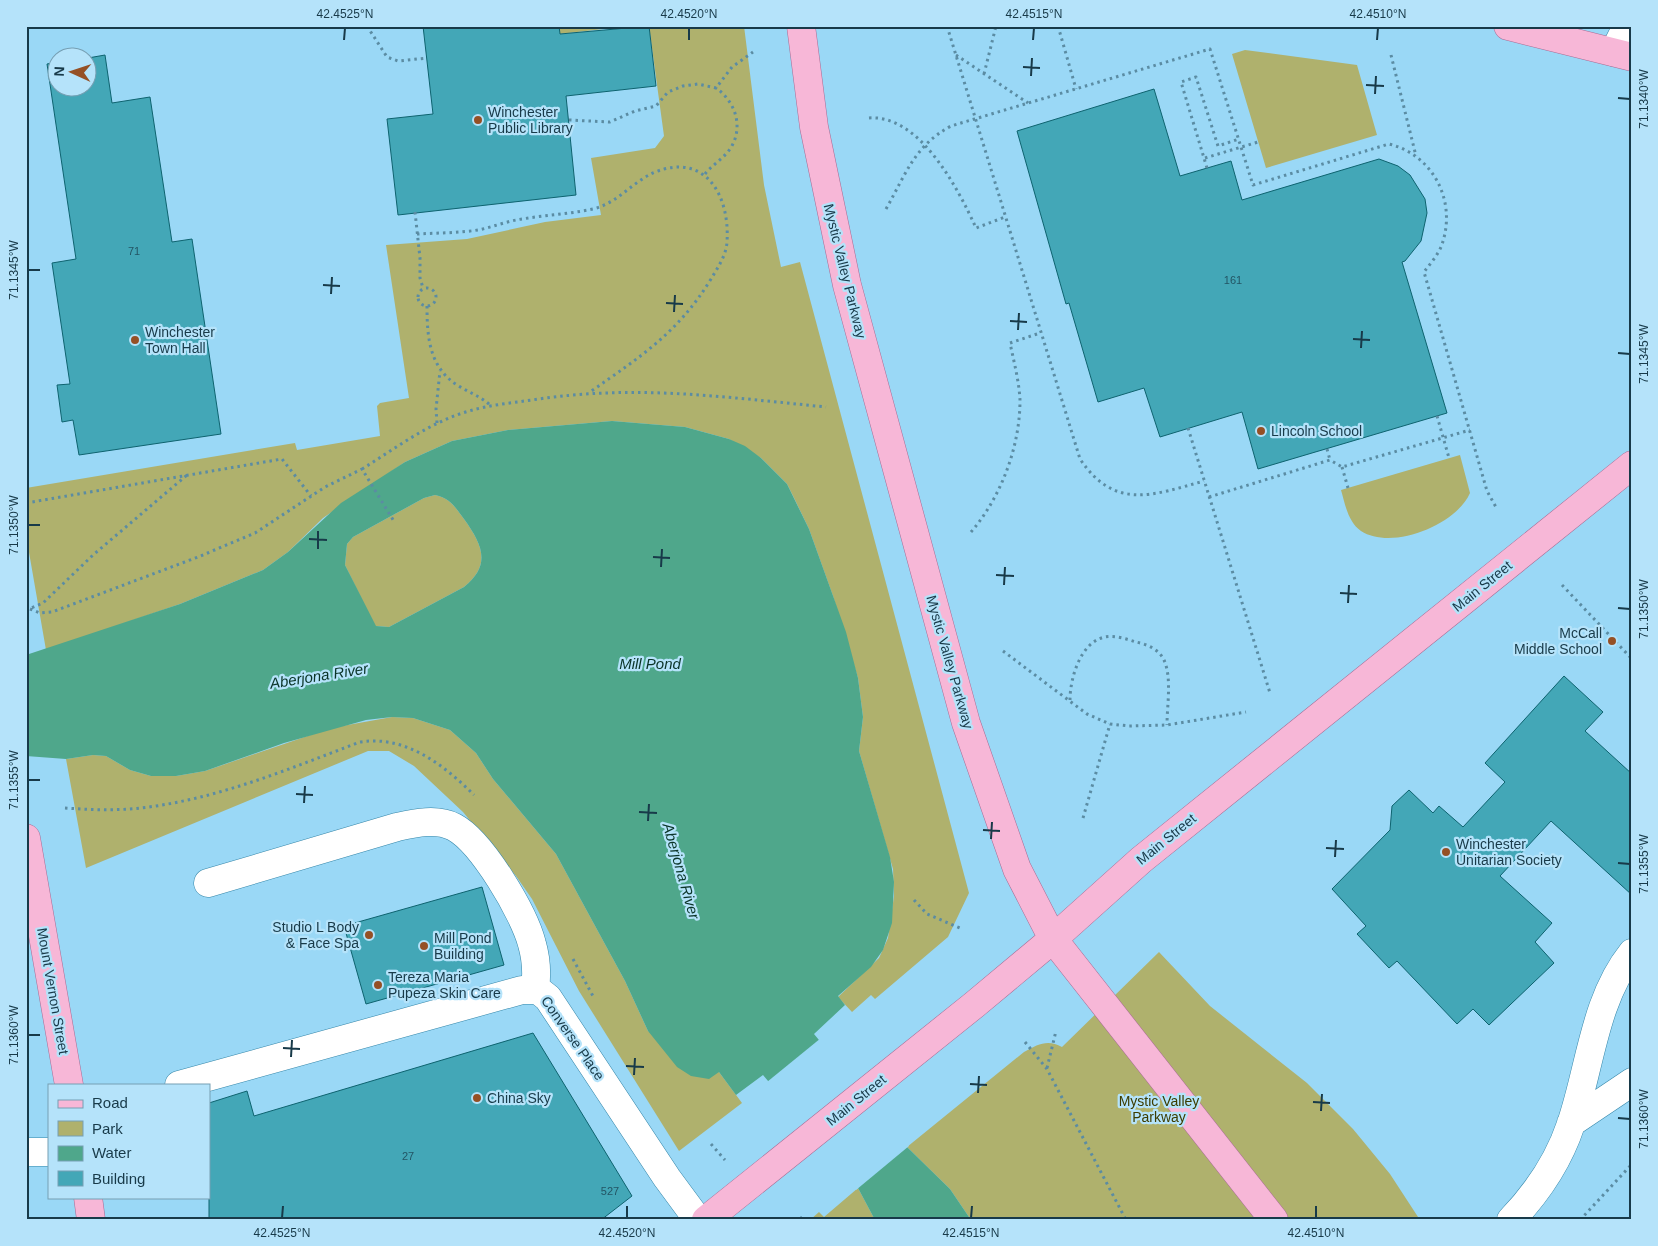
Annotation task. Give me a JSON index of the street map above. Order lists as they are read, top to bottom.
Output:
{
  "streets": {
    "main road": ["Mystic Valley Parkway", "Main Street", "Mount Vernon Street"],
    "street": ["Converse Place"]
  },
  "crossings": [
    ["Mystic Valley Parkway", "Main Street"]
  ],
  "water": ["Mill Pond", "Aberjona River"],
  "parks": ["Mystic Valley Parkway"],
  "places": [
    "Winchester Public Library",
    "Winchester Town Hall",
    "Lincoln School",
    "McCall Middle School",
    "Winchester Unitarian Society",
    "Studio L Body & Face Spa",
    "Mill Pond Building",
    "Tereza Maria Pupeza Skin Care",
    "China Sky"
  ],
  "house_numbers": [
    "71",
    "161",
    "27",
    "527"
  ],
  "legend": [
    "Road",
    "Park",
    "Water",
    "Building"
  ],
  "north": "left",
  "coordinates": [
    "42.4525°N",
    "42.4520°N",
    "42.4515°N",
    "42.4510°N",
    "71.1340°W",
    "71.1345°W",
    "71.1350°W",
    "71.1355°W",
    "71.1360°W"
  ]
}
